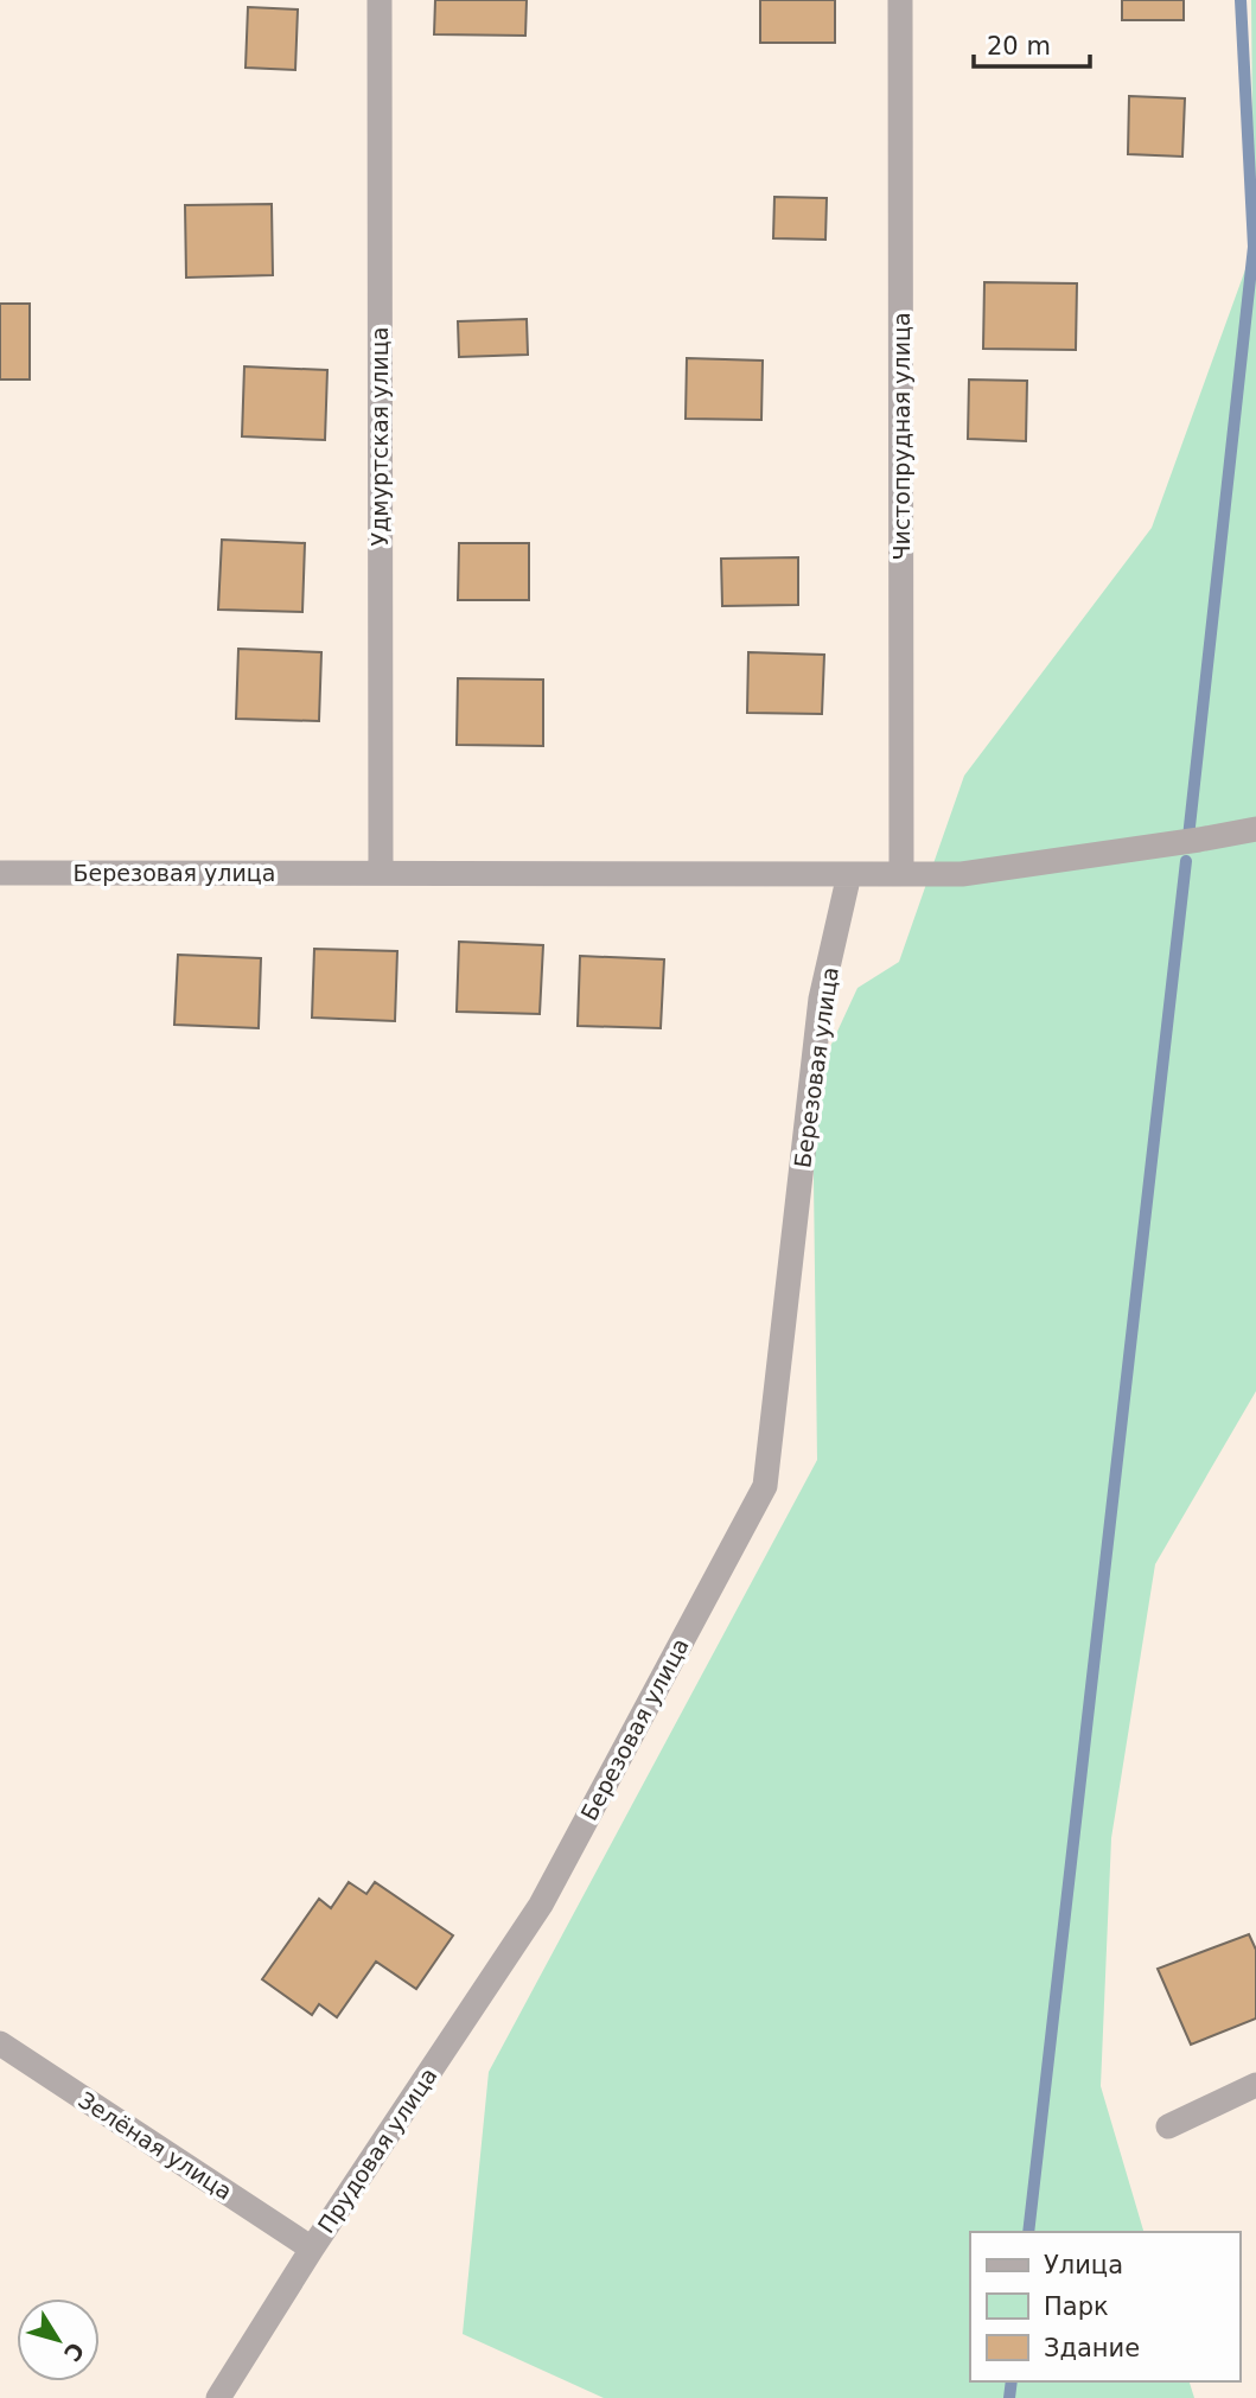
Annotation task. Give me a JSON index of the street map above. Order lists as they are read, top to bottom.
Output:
{
  "streets": {
    "street": [
      "Удмуртская улица",
      "Чистопрудная улица",
      "Березовая улица",
      "Зелёная улица",
      "Прудовая улица"
    ]
  },
  "crossings": [
    ["Удмуртская улица", "Березовая улица"],
    ["Березовая улица", "Прудовая улица"],
    ["Зелёная улица", "Прудовая улица"]
  ],
  "legend": ["Улица", "Парк", "Здание"],
  "scale_bar": "20 m",
  "north": "bottom right"
}
